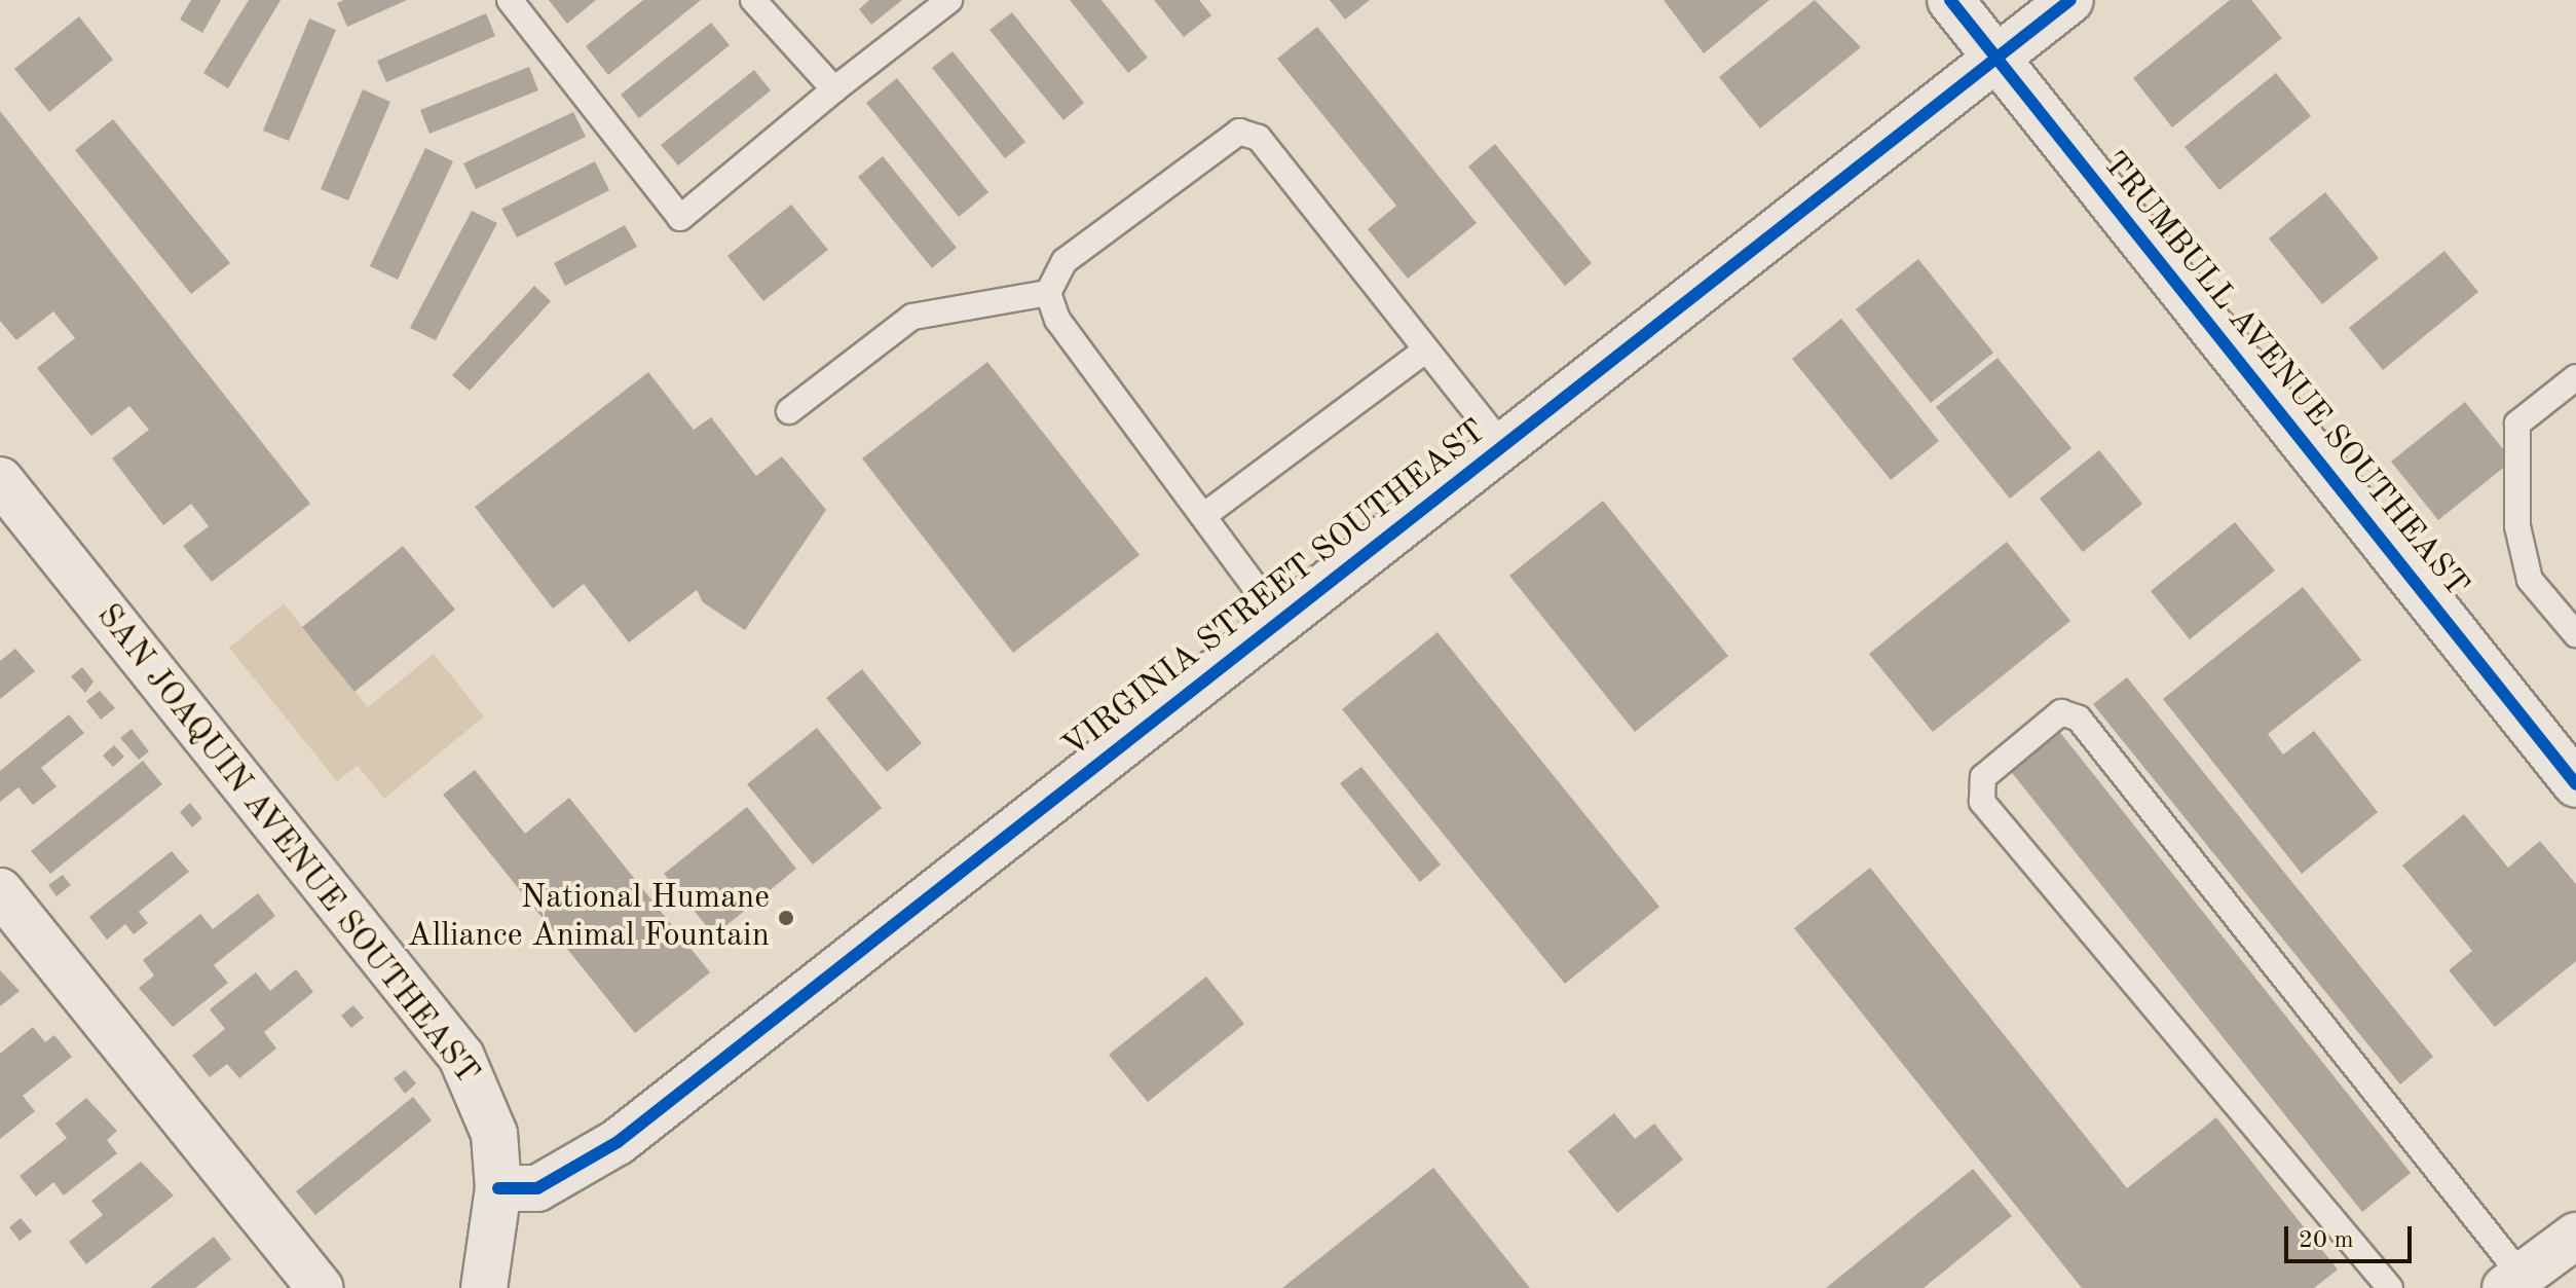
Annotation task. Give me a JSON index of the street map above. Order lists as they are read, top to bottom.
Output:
{
  "streets": {
    "street": ["TRUMBULL AVENUE SOUTHEAST", "VIRGINIA STREET SOUTHEAST", "SAN JOAQUIN AVENUE SOUTHEAST"]
  },
  "crossings": [
    ["TRUMBULL AVENUE SOUTHEAST", "VIRGINIA STREET SOUTHEAST"],
    ["VIRGINIA STREET SOUTHEAST", "SAN JOAQUIN AVENUE SOUTHEAST"]
  ],
  "places": ["National Humane Alliance Animal Fountain"],
  "scale_bar": "20 m"
}
